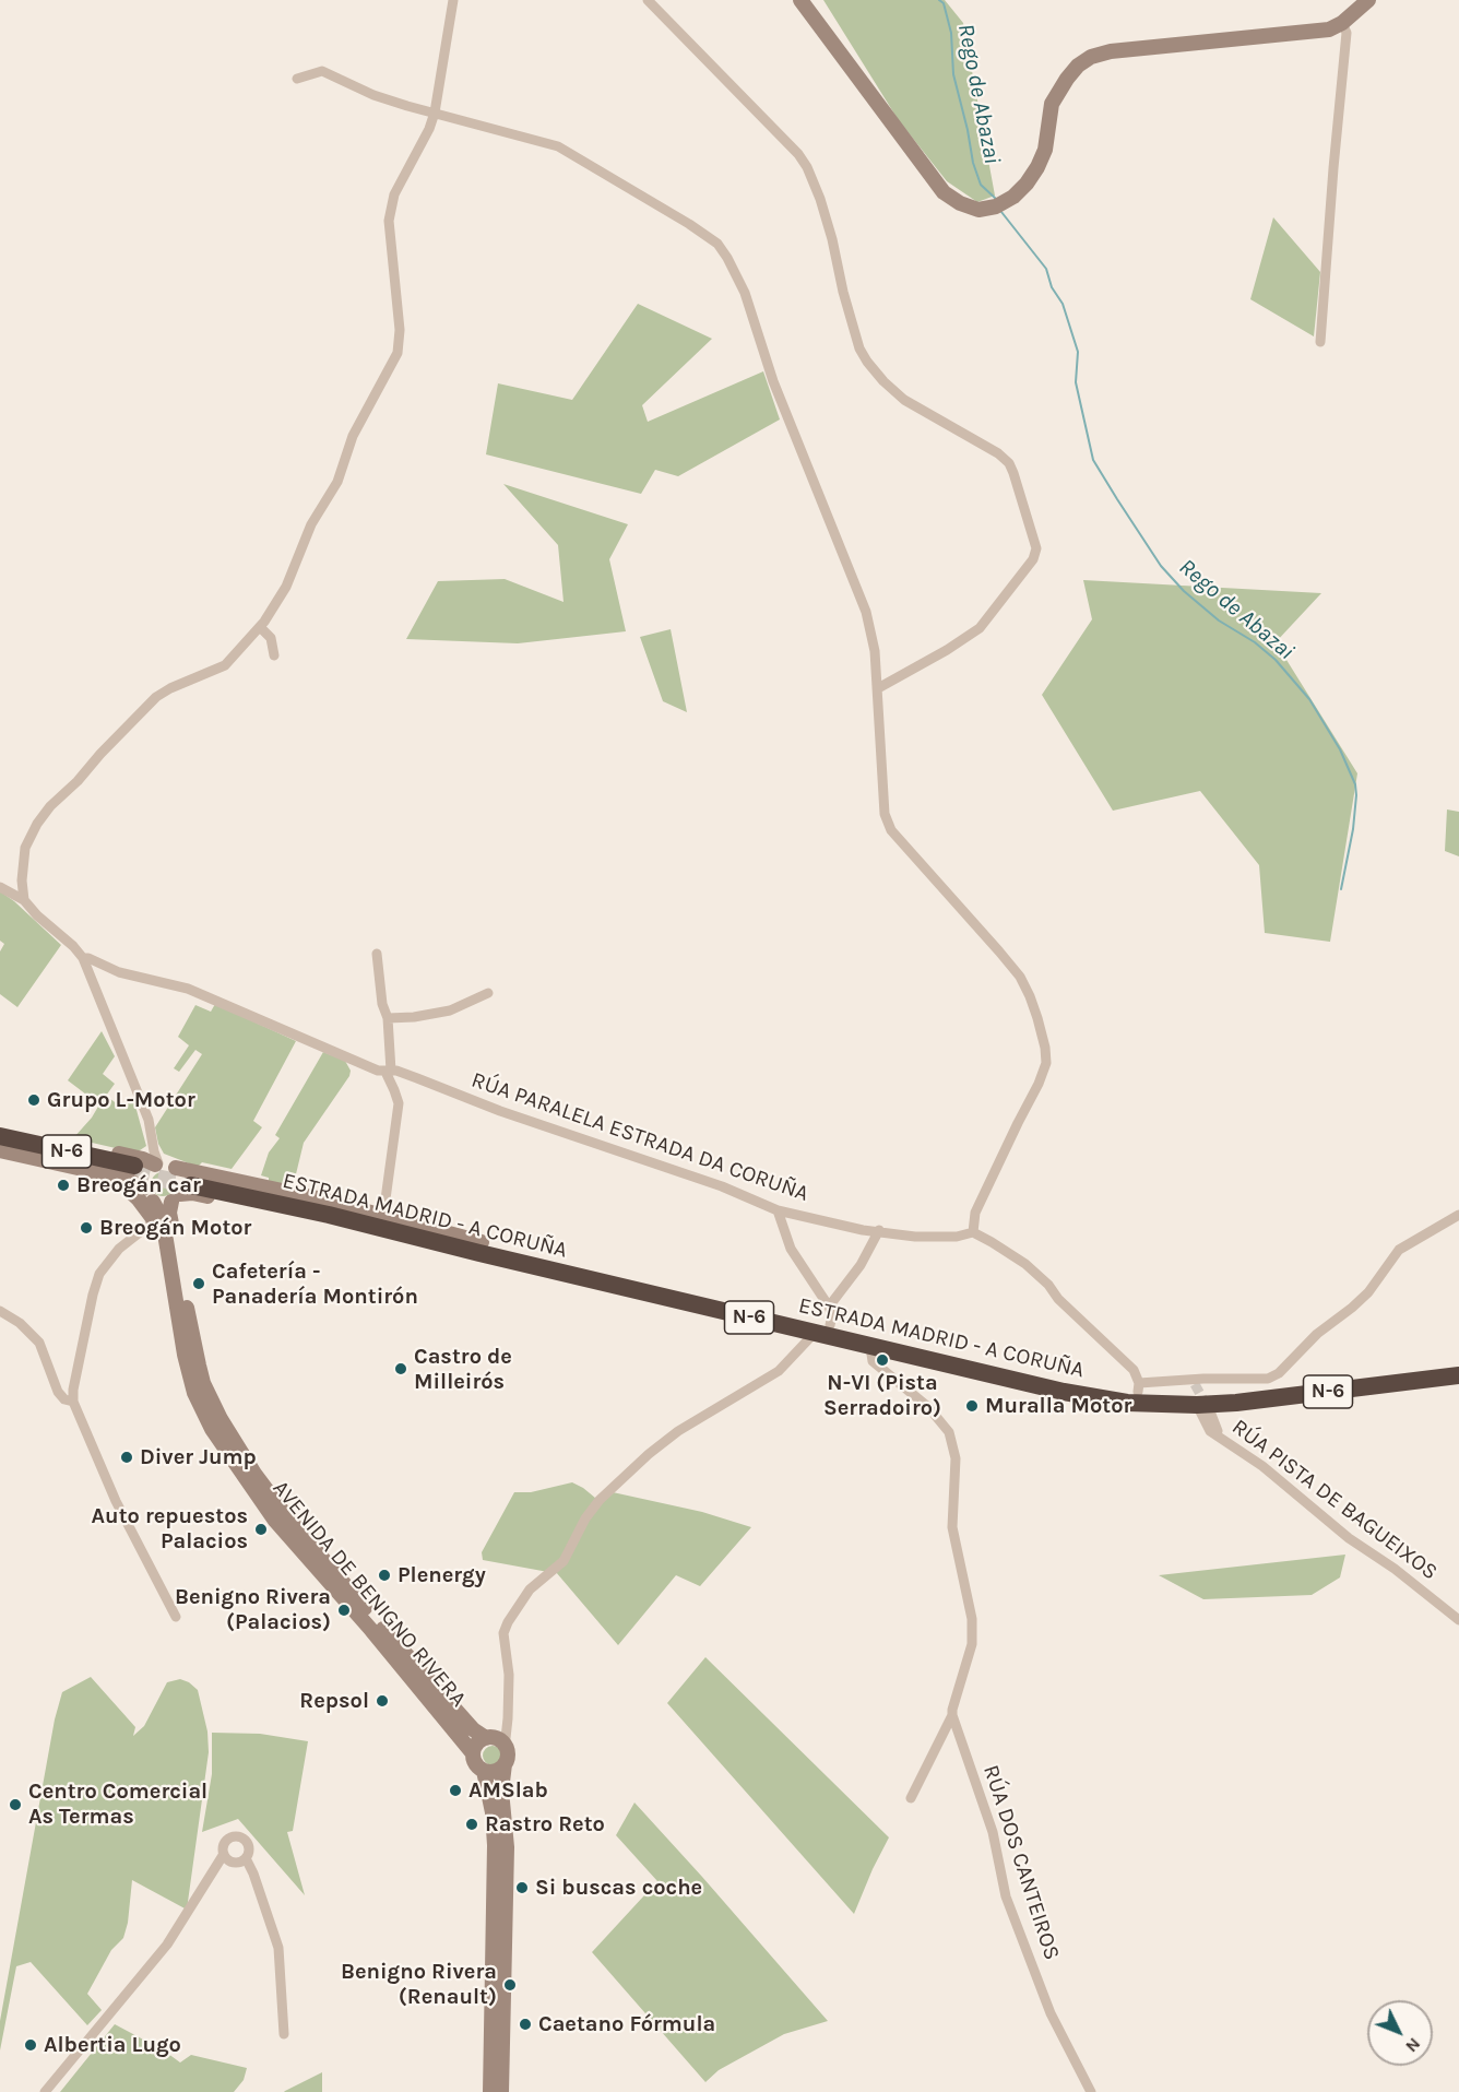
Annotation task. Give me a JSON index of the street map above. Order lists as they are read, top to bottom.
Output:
{
  "streets": {
    "highway": ["N-6", "ESTRADA MADRID - A CORUÑA"],
    "main road": ["AVENIDA DE BENIGNO RIVERA"],
    "street": ["RÚA PARALELA ESTRADA DA CORUÑA", "RÚA PISTA DE BAGUEIXOS", "RÚA DOS CANTEIROS"]
  },
  "crossings": [
    ["ESTRADA MADRID - A CORUÑA", "RÚA PISTA DE BAGUEIXOS"],
    ["ESTRADA MADRID - A CORUÑA", "AVENIDA DE BENIGNO RIVERA"]
  ],
  "water": ["Rego de Abazai"],
  "places": [
    "Grupo L-Motor",
    "Breogán car",
    "Breogán Motor",
    "Cafetería - Panadería Montirón",
    "N-VI (Pista Serradoiro)",
    "Castro de Milleirós",
    "Muralla Motor",
    "Diver Jump",
    "Auto repuestos Palacios",
    "Plenergy",
    "Benigno Rivera (Palacios)",
    "Repsol",
    "AMSlab",
    "Centro Comercial As Termas",
    "Rastro Reto",
    "Si buscas coche",
    "Benigno Rivera (Renault)",
    "Caetano Fórmula",
    "Albertia Lugo"
  ],
  "north": "bottom right"
}
